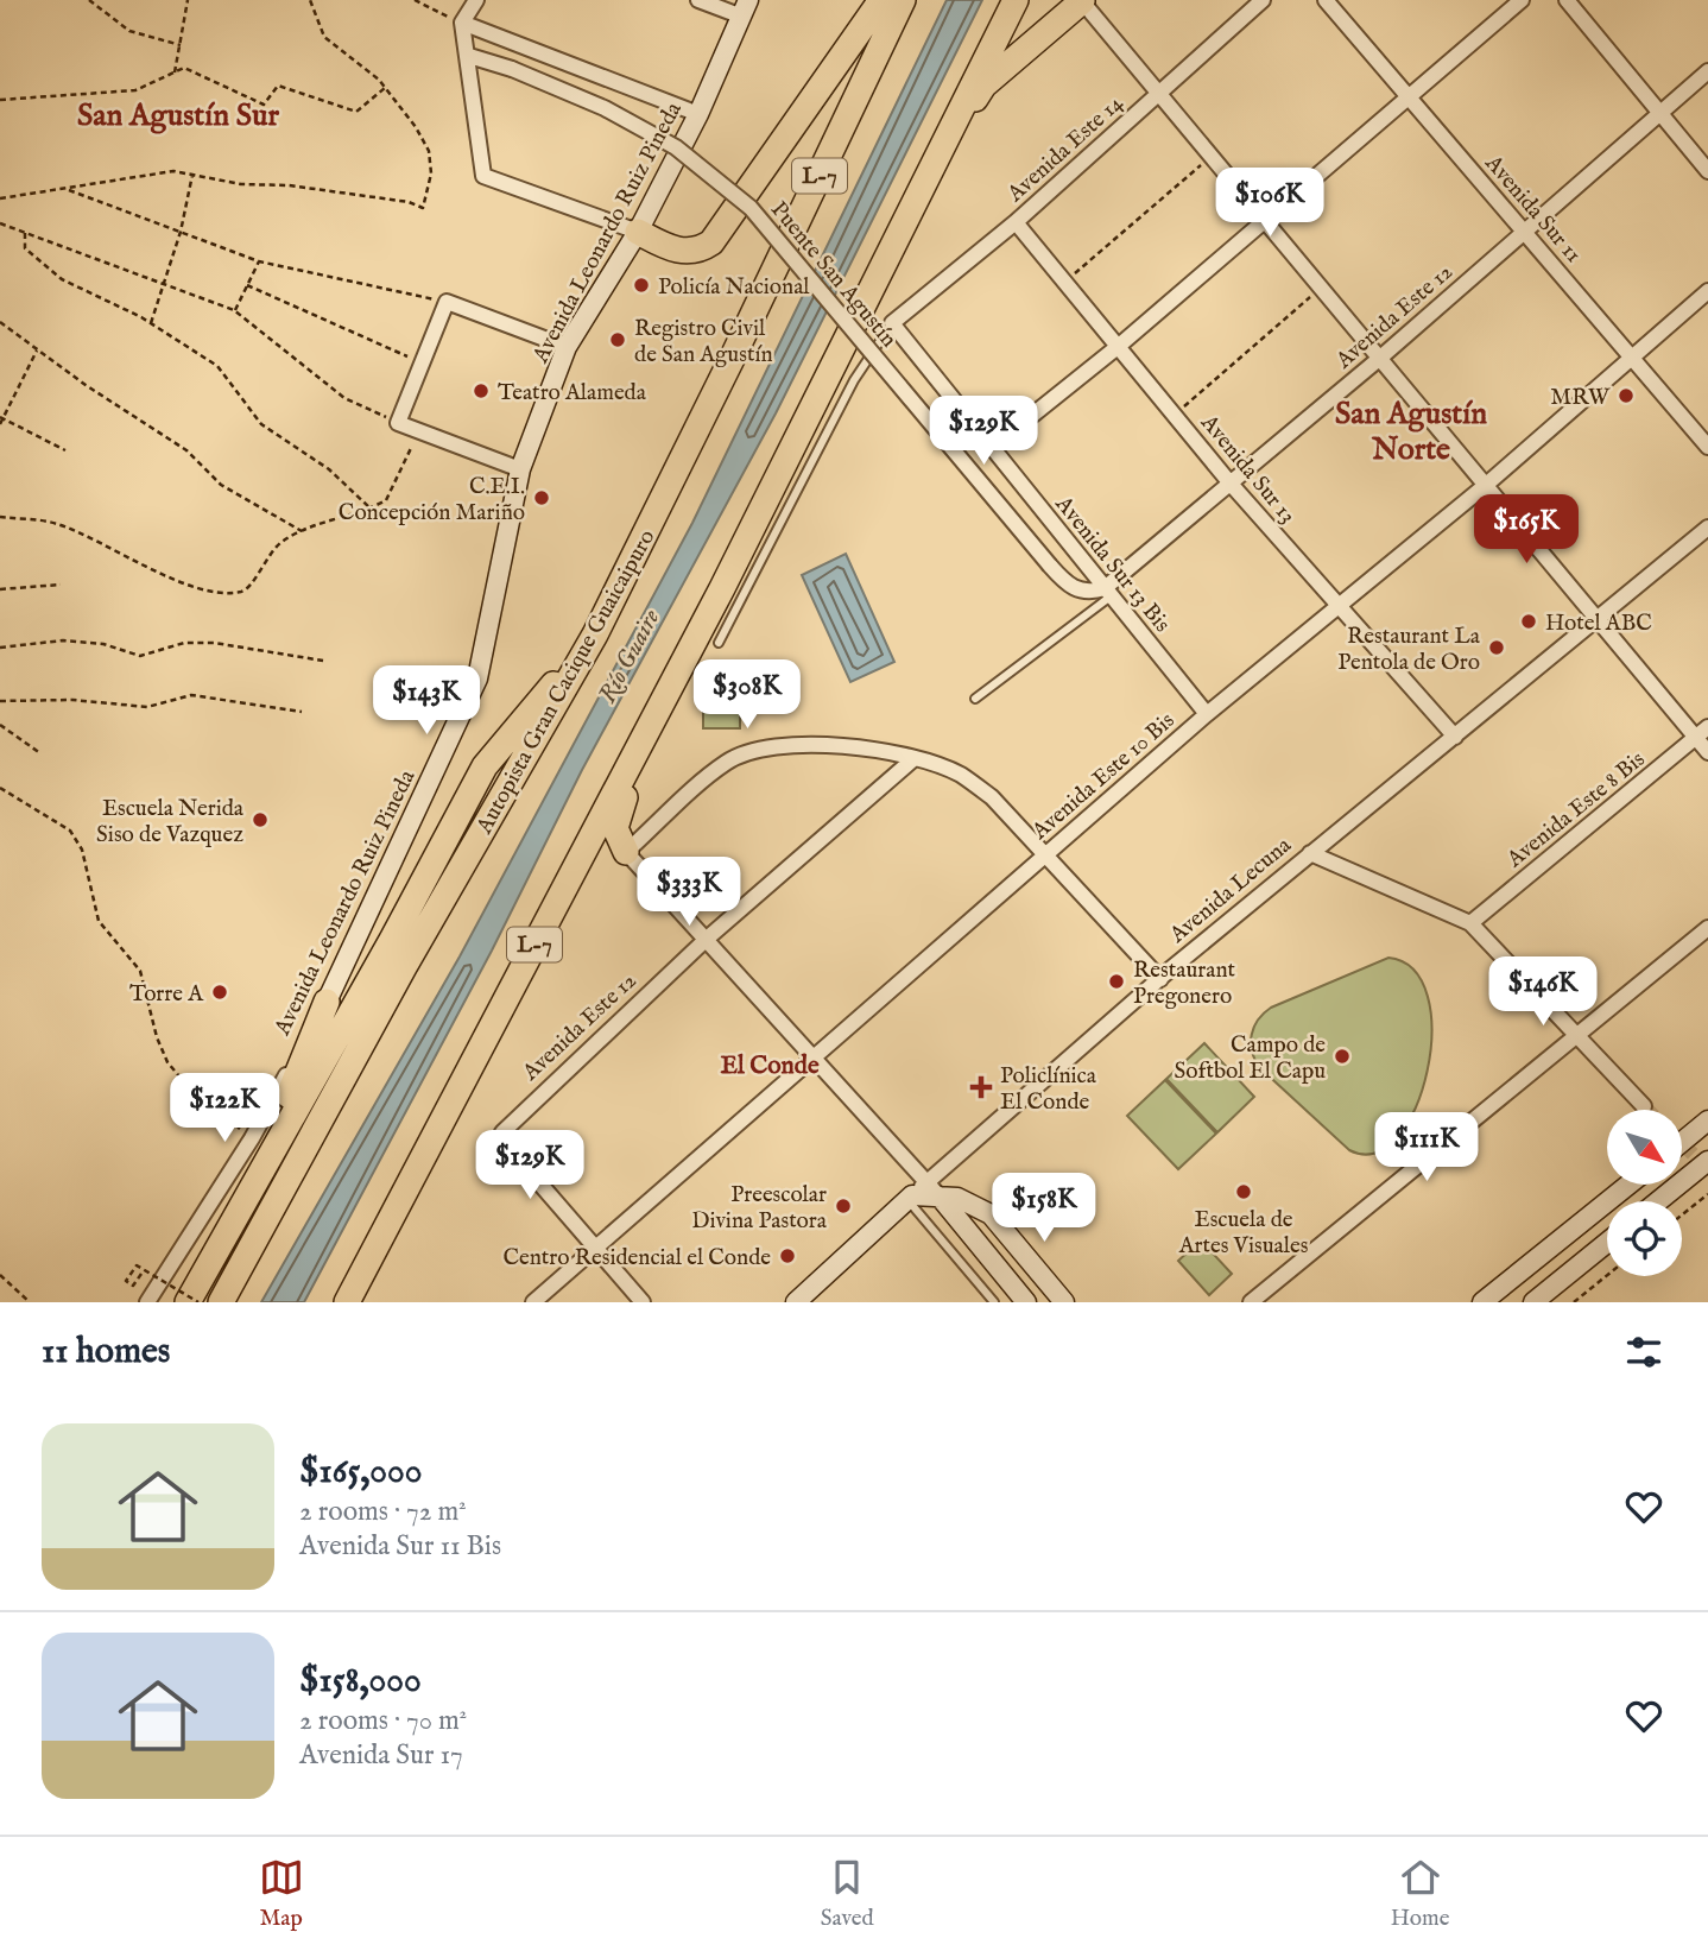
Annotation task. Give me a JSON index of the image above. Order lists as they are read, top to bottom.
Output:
{
  "streets": {
    "highway": ["L-7", "Autopista Gran Cacique Guaicaipuro"],
    "street": [
      "Avenida Este 14",
      "Avenida Sur 11",
      "Avenida Leonardo Ruiz Pineda",
      "Puente San Agustín",
      "Avenida Este 12",
      "Avenida Sur 13",
      "Avenida Sur 13 Bis",
      "Avenida Este 10 Bis",
      "Avenida Este 8 Bis",
      "Avenida Lecuna"
    ]
  },
  "crossings": [
    ["Avenida Este 14", "Avenida Sur 13"],
    ["Avenida Este 14", "Avenida Sur 13 Bis"],
    ["Avenida Sur 11", "Avenida Este 12"],
    ["Avenida Sur 11", "Avenida Este 10 Bis"],
    ["Puente San Agustín", "Avenida Este 12"],
    ["Puente San Agustín", "Avenida Sur 13 Bis"],
    ["Avenida Este 12", "Avenida Sur 13"],
    ["Avenida Este 12", "Avenida Sur 13 Bis"],
    ["Avenida Este 12", "Avenida Este 10 Bis"],
    ["Avenida Sur 13", "Avenida Este 10 Bis"],
    ["Avenida Sur 13", "Avenida Lecuna"],
    ["Avenida Sur 13 Bis", "Avenida Este 10 Bis"]
  ],
  "districts": ["San Agustín Sur", "San Agustín Norte", "El Conde"],
  "water": ["Río Guaire"],
  "places": {
    "other": [
      "Policía Nacional",
      "Registro Civil de San Agustín",
      "Teatro Alameda",
      "MRW",
      "C.E.I. Concepción Mariño",
      "Hotel ABC",
      "Restaurant La Pentola de Oro",
      "Escuela Nerida Siso de Vazquez",
      "Restaurant Pregonero",
      "Torre A",
      "Campo de Softbol El Capu",
      "Escuela de Artes Visuales",
      "Preescolar Divina Pastora",
      "Centro Residencial el Conde"
    ],
    "health": ["Policlínica El Conde"]
  },
  "north": "bottom right",
  "page": {
    "price": [
      "$106K",
      "$129K",
      "$165K",
      "$308K",
      "$143K",
      "$333K",
      "$146K",
      "$122K",
      "$111K",
      "$129K",
      "$158K"
    ],
    "heading": "11 homes",
    "list": [
      {
        "name": "$165,000",
        "note": "2 rooms · 72 m² · Avenida Sur 11 Bis"
      },
      {
        "name": "$158,000",
        "note": "2 rooms · 70 m² · Avenida Sur 17"
      }
    ],
    "tabs": ["Map", "Saved", "Home"]
  }
}
